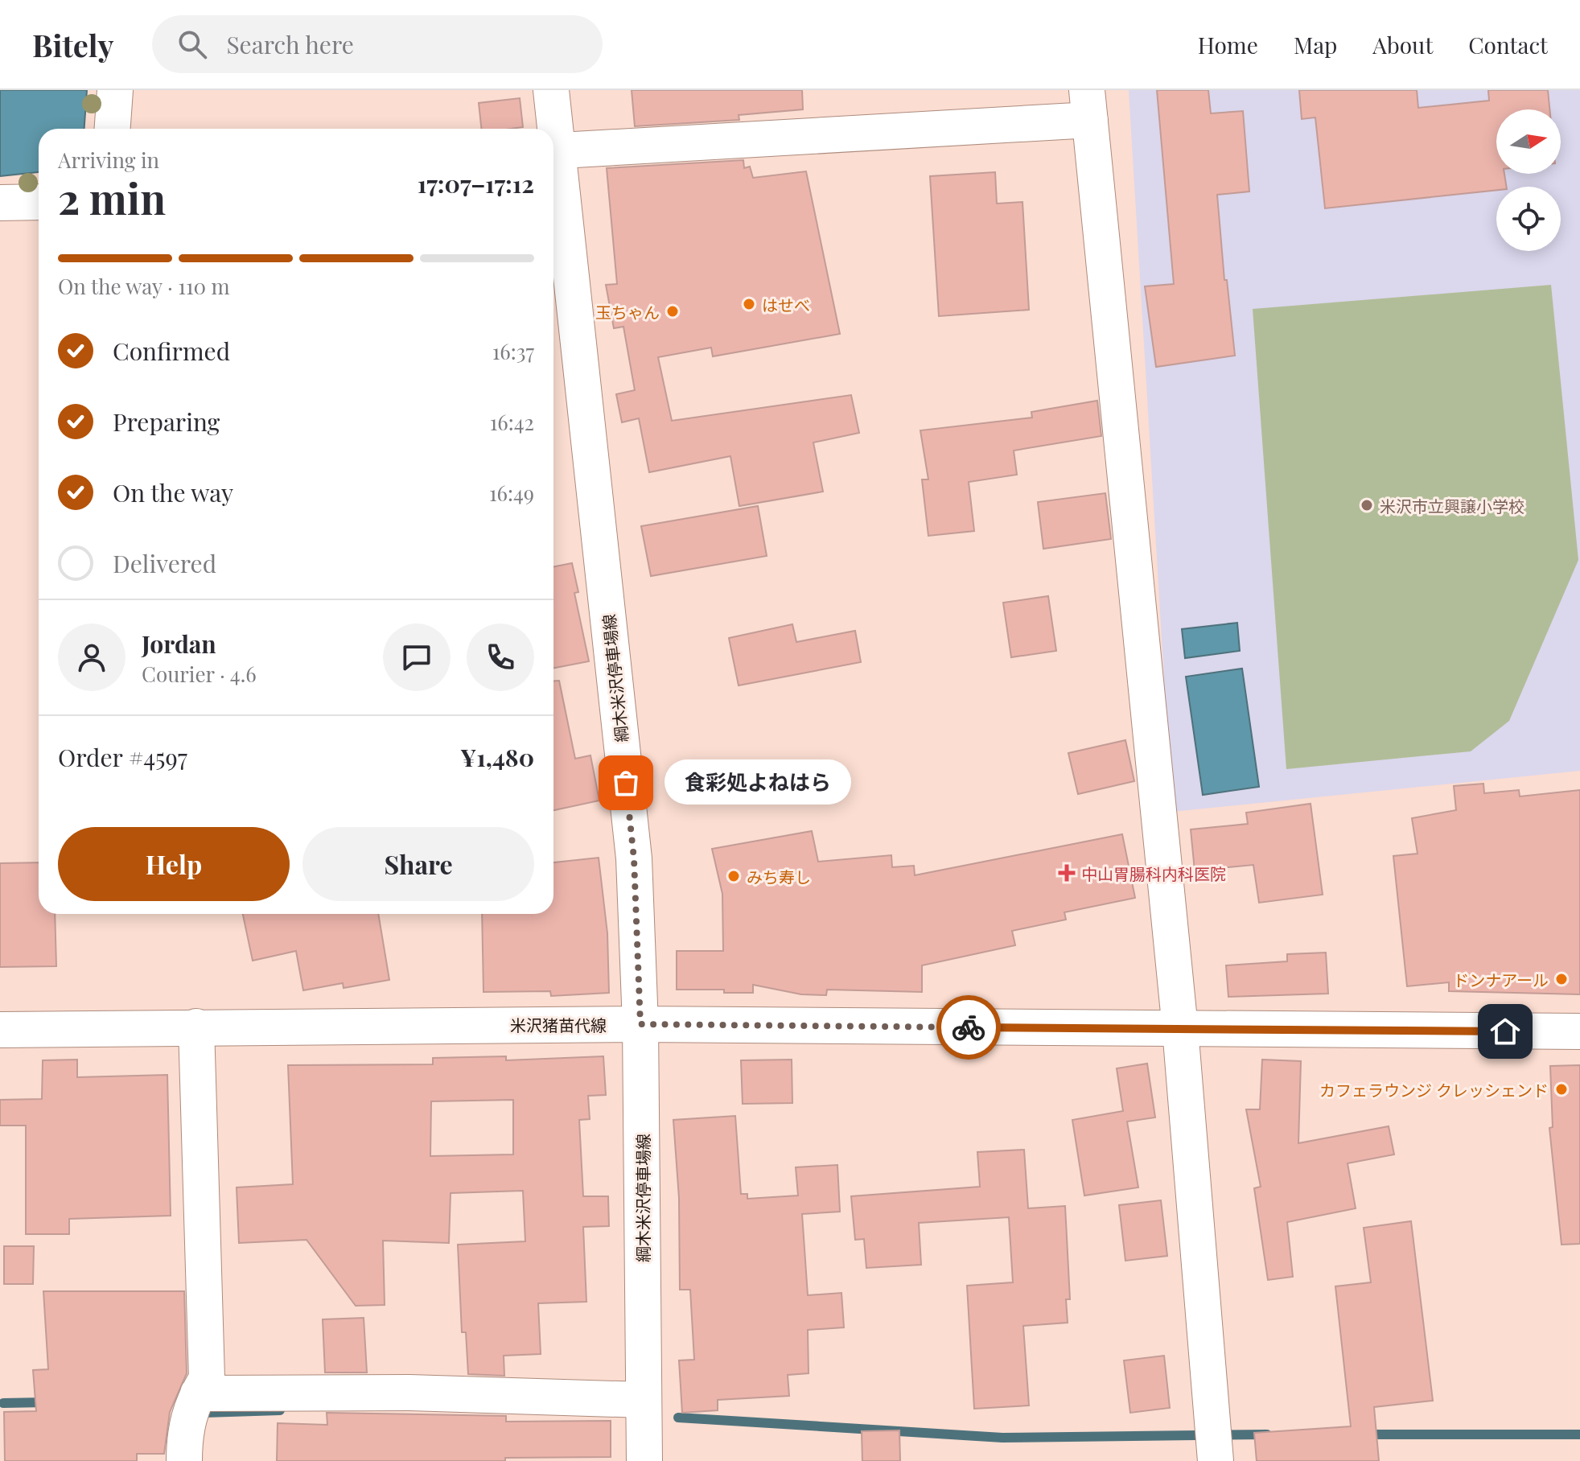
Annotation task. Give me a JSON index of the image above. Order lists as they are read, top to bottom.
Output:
{
  "streets": {
    "main road": ["綱木米沢停車場線", "米沢猪苗代線"]
  },
  "crossings": [
    ["綱木米沢停車場線", "米沢猪苗代線"]
  ],
  "places": {
    "other": [
      "はせべ",
      "玉ちゃん",
      "米沢市立興譲小学校",
      "食彩処よねはら",
      "みち寿し",
      "ドンナアール",
      "カフェラウンジ クレッシェンド"
    ],
    "health": ["中山胃腸科内科医院"]
  },
  "north": "right",
  "page": {
    "header": "Bitely",
    "search": "Search here",
    "nav": [
      "Home",
      "Map",
      "About",
      "Contact"
    ],
    "heading": ["2 min", "Arriving in", "17:07–17:12"],
    "panel": [
      "Jordan",
      "Courier · 4.6",
      "Order #4597",
      "¥1,480"
    ],
    "bar": "On the way · 110 m",
    "list": [
      ["Confirmed", "16:37"],
      ["Preparing", "16:42"],
      ["On the way", "16:49"],
      "Delivered"
    ],
    "bubble": "食彩処よねはら",
    "buttons": ["Help", "Share"]
  }
}
